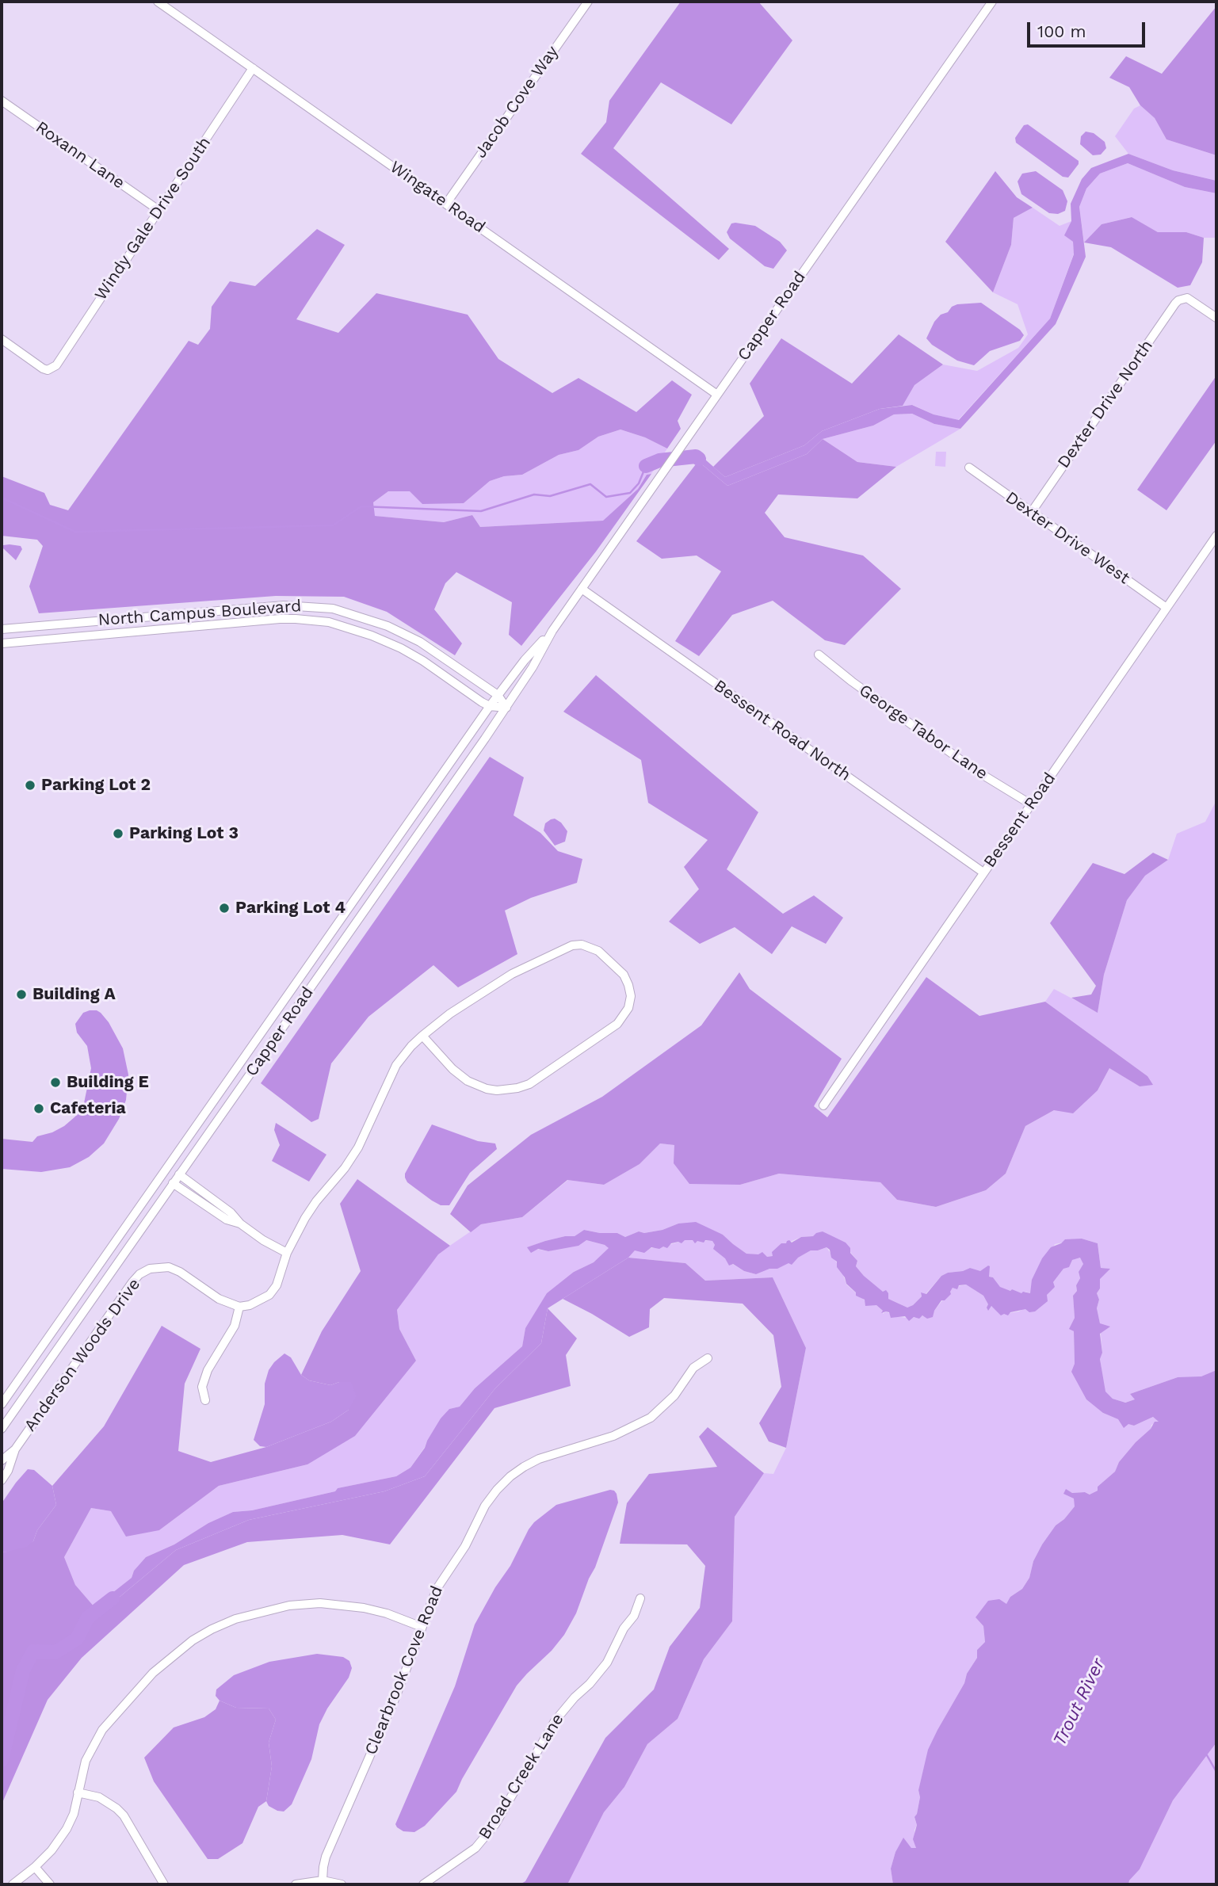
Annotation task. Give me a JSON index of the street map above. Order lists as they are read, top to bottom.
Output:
{
  "streets": {
    "street": [
      "Jacob Cove Way",
      "Roxann Lane",
      "Wingate Road",
      "Windy Gale Drive South",
      "Capper Road",
      "Dexter Drive North",
      "Dexter Drive West",
      "North Campus Boulevard",
      "Bessent Road North",
      "George Tabor Lane",
      "Bessent Road",
      "Anderson Woods Drive",
      "Clearbrook Cove Road",
      "Broad Creek Lane"
    ]
  },
  "crossings": [
    ["Jacob Cove Way", "Wingate Road"],
    ["Roxann Lane", "Windy Gale Drive South"],
    ["Wingate Road", "Windy Gale Drive South"],
    ["Wingate Road", "Capper Road"],
    ["Capper Road", "North Campus Boulevard"],
    ["Capper Road", "Bessent Road North"],
    ["Dexter Drive North", "Dexter Drive West"],
    ["Dexter Drive West", "Bessent Road"],
    ["Bessent Road North", "Bessent Road"],
    ["George Tabor Lane", "Bessent Road"]
  ],
  "water": ["Trout River"],
  "places": [
    "Parking Lot 2",
    "Parking Lot 3",
    "Parking Lot 4",
    "Building A",
    "Building E",
    "Cafeteria"
  ],
  "scale_bar": "100 m"
}
